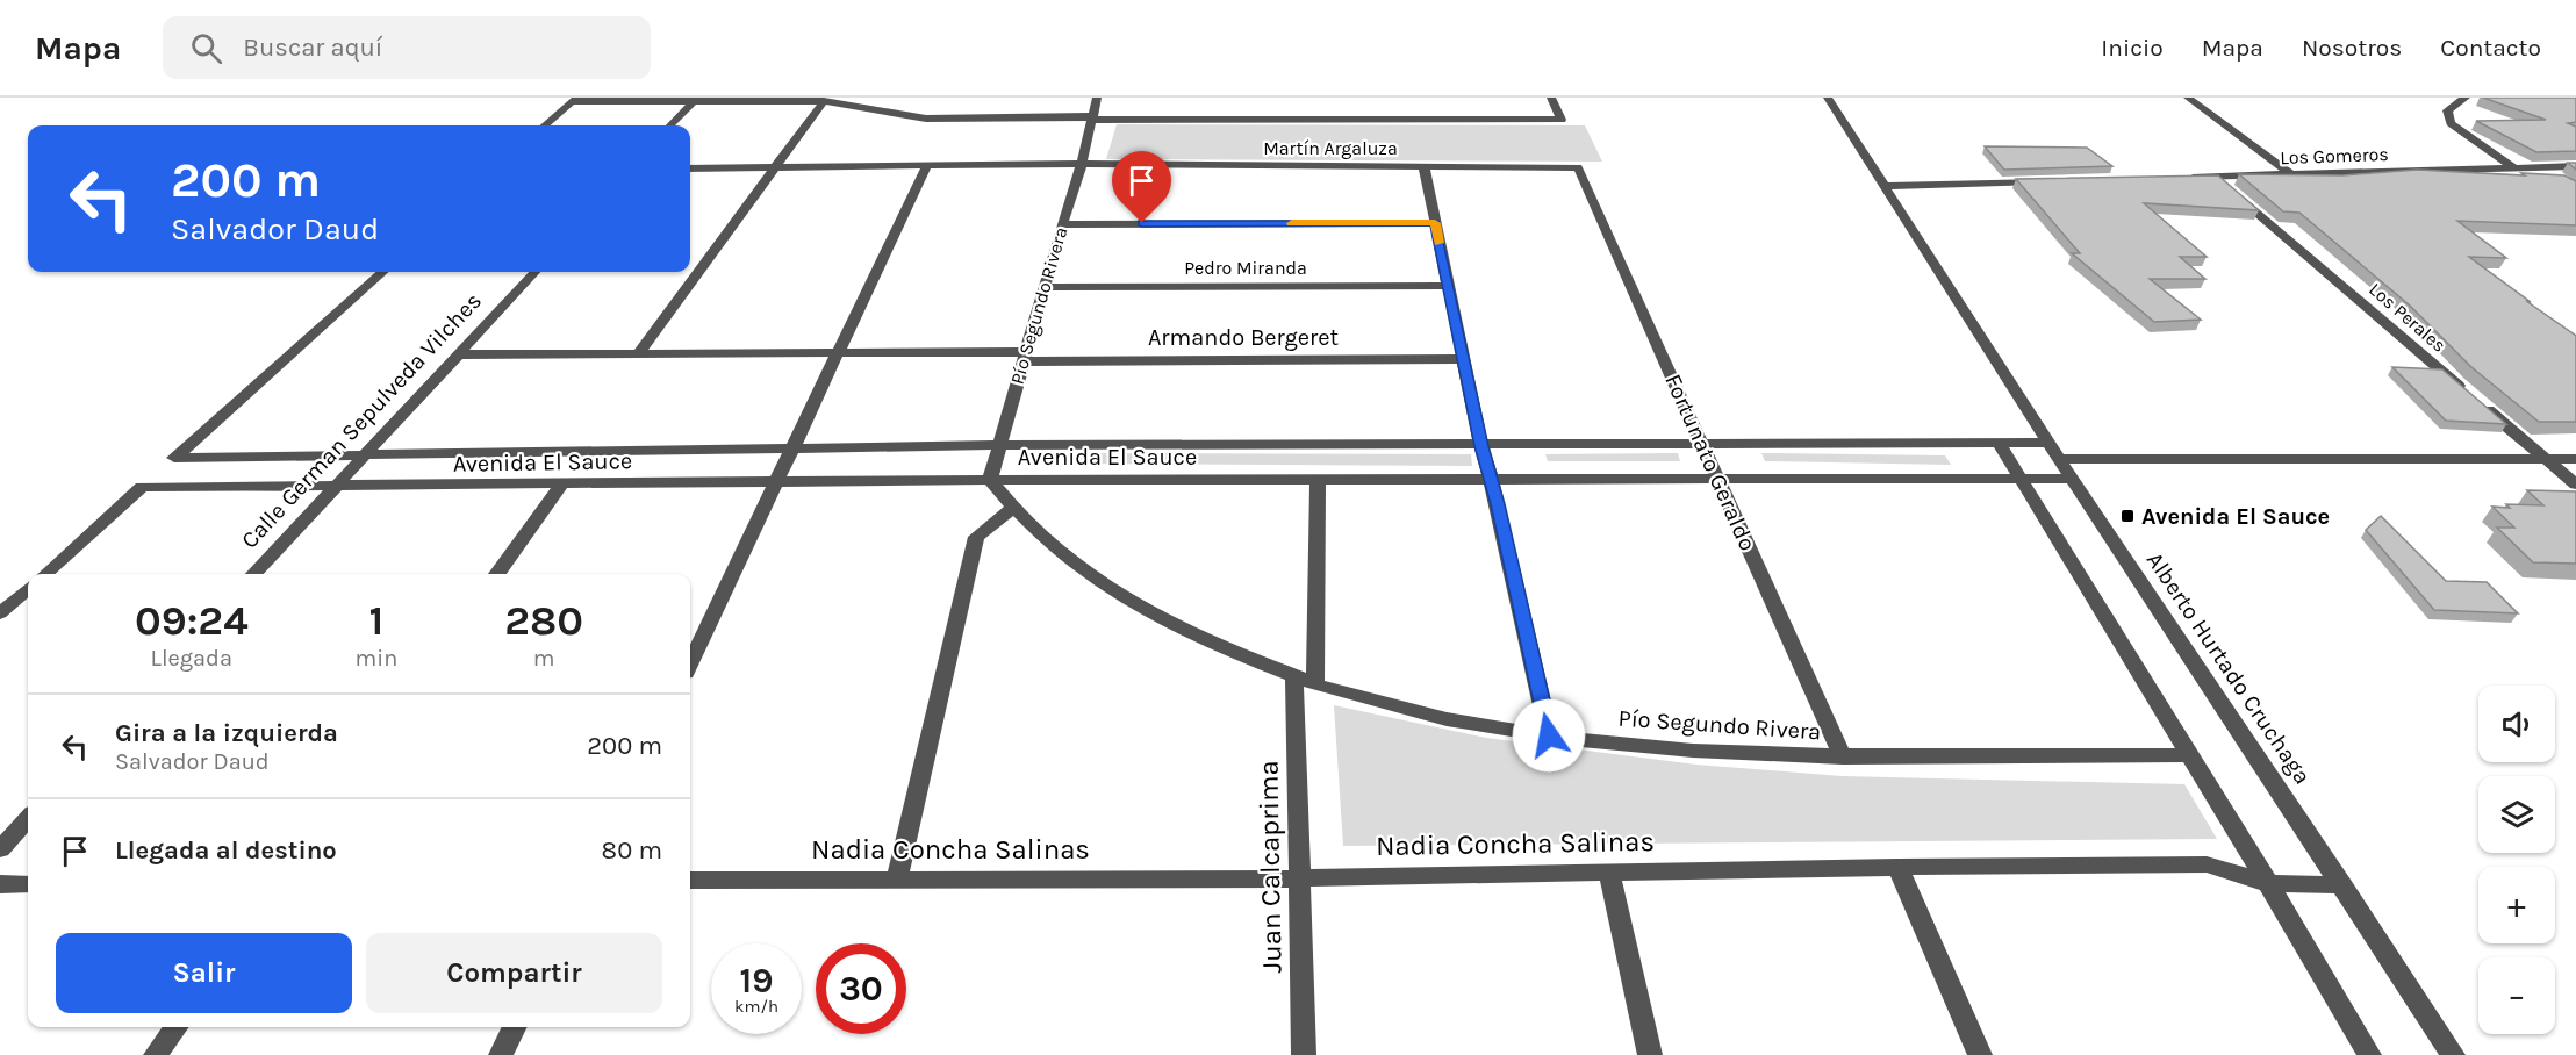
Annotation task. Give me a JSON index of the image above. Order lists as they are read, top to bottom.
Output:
{
  "streets": {
    "street": [
      "Martín Argaluza",
      "Los Gomeros",
      "Pedro Miranda",
      "Pío Segundo Rivera",
      "Los Perales",
      "Armando Bergeret",
      "Calle German Sepulveda Vilches",
      "Avenida El Sauce",
      "Fortunato Geraldo",
      "Alberto Hurtado Cruchaga",
      "Nadia Concha Salinas",
      "Juan Calcaprima"
    ]
  },
  "crossings": [
    ["Martín Argaluza", "Pío Segundo Rivera"],
    ["Martín Argaluza", "Fortunato Geraldo"],
    ["Los Gomeros", "Los Perales"],
    ["Pedro Miranda", "Pío Segundo Rivera"],
    ["Pío Segundo Rivera", "Armando Bergeret"],
    ["Pío Segundo Rivera", "Avenida El Sauce"],
    ["Pío Segundo Rivera", "Fortunato Geraldo"],
    ["Pío Segundo Rivera", "Juan Calcaprima"],
    ["Los Perales", "Avenida El Sauce"],
    ["Armando Bergeret", "Calle German Sepulveda Vilches"],
    ["Calle German Sepulveda Vilches", "Avenida El Sauce"],
    ["Avenida El Sauce", "Fortunato Geraldo"],
    ["Avenida El Sauce", "Alberto Hurtado Cruchaga"],
    ["Alberto Hurtado Cruchaga", "Nadia Concha Salinas"],
    ["Nadia Concha Salinas", "Juan Calcaprima"]
  ],
  "places": {
    "transit": ["Avenida El Sauce"]
  },
  "page": {
    "header": "Mapa",
    "search": "Buscar aquí",
    "nav": [
      "Inicio",
      "Mapa",
      "Nosotros",
      "Contacto"
    ],
    "turn": ["200 m", "Salvador Daud"],
    "eta": [
      "09:24",
      "Llegada",
      "1",
      "min",
      "280",
      "m"
    ],
    "map_buttons": ["+", "−"],
    "list": [
      {
        "name": "Gira a la izquierda",
        "note": "Salvador Daud",
        "value": "200 m"
      },
      {
        "name": "Llegada al destino",
        "value": "80 m"
      }
    ],
    "buttons": ["Salir", "Compartir"],
    "speed": "19 km/h",
    "limit": "30"
  }
}
